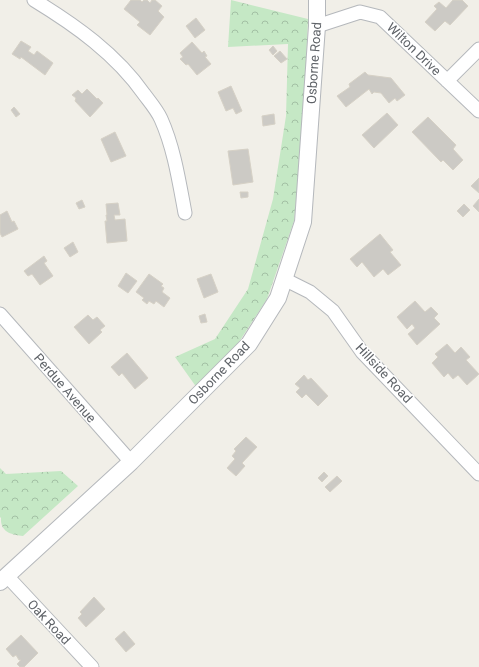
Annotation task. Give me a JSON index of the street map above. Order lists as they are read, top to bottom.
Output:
{
  "streets": {
    "street": [
      "Wilton Drive",
      "Osborne Road",
      "Hillside Road",
      "Perdue Avenue",
      "Oak Road"
    ]
  },
  "crossings": [
    ["Wilton Drive", "Osborne Road"],
    ["Osborne Road", "Hillside Road"],
    ["Osborne Road", "Perdue Avenue"],
    ["Osborne Road", "Oak Road"]
  ]
}
